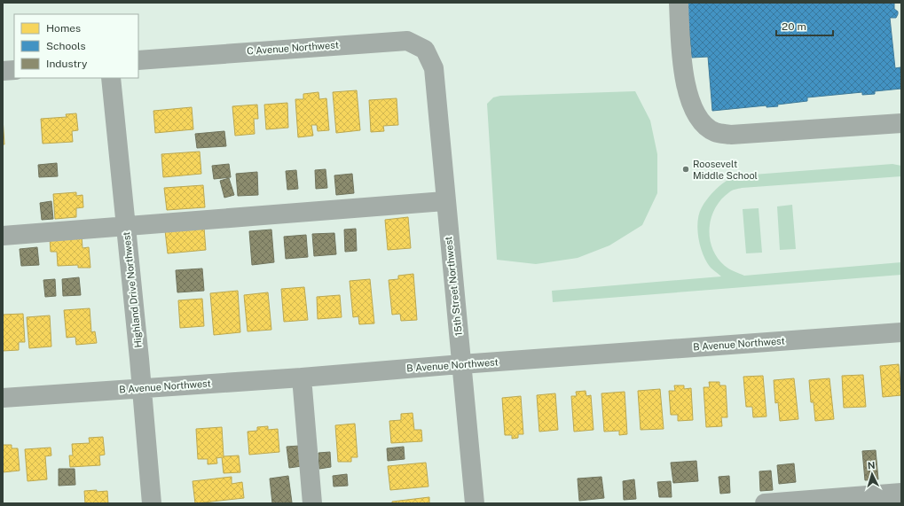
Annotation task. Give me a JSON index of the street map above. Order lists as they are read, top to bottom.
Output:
{
  "streets": {
    "street": [
      "C Avenue Northwest",
      "15th Street Northwest",
      "Highland Drive Northwest",
      "B Avenue Northwest"
    ]
  },
  "crossings": [
    ["C Avenue Northwest", "15th Street Northwest"],
    ["15th Street Northwest", "B Avenue Northwest"],
    ["Highland Drive Northwest", "B Avenue Northwest"]
  ],
  "places": ["Roosevelt Middle School"],
  "legend": ["Homes", "Schools", "Industry"],
  "scale_bar": "20 m",
  "north": "top"
}
